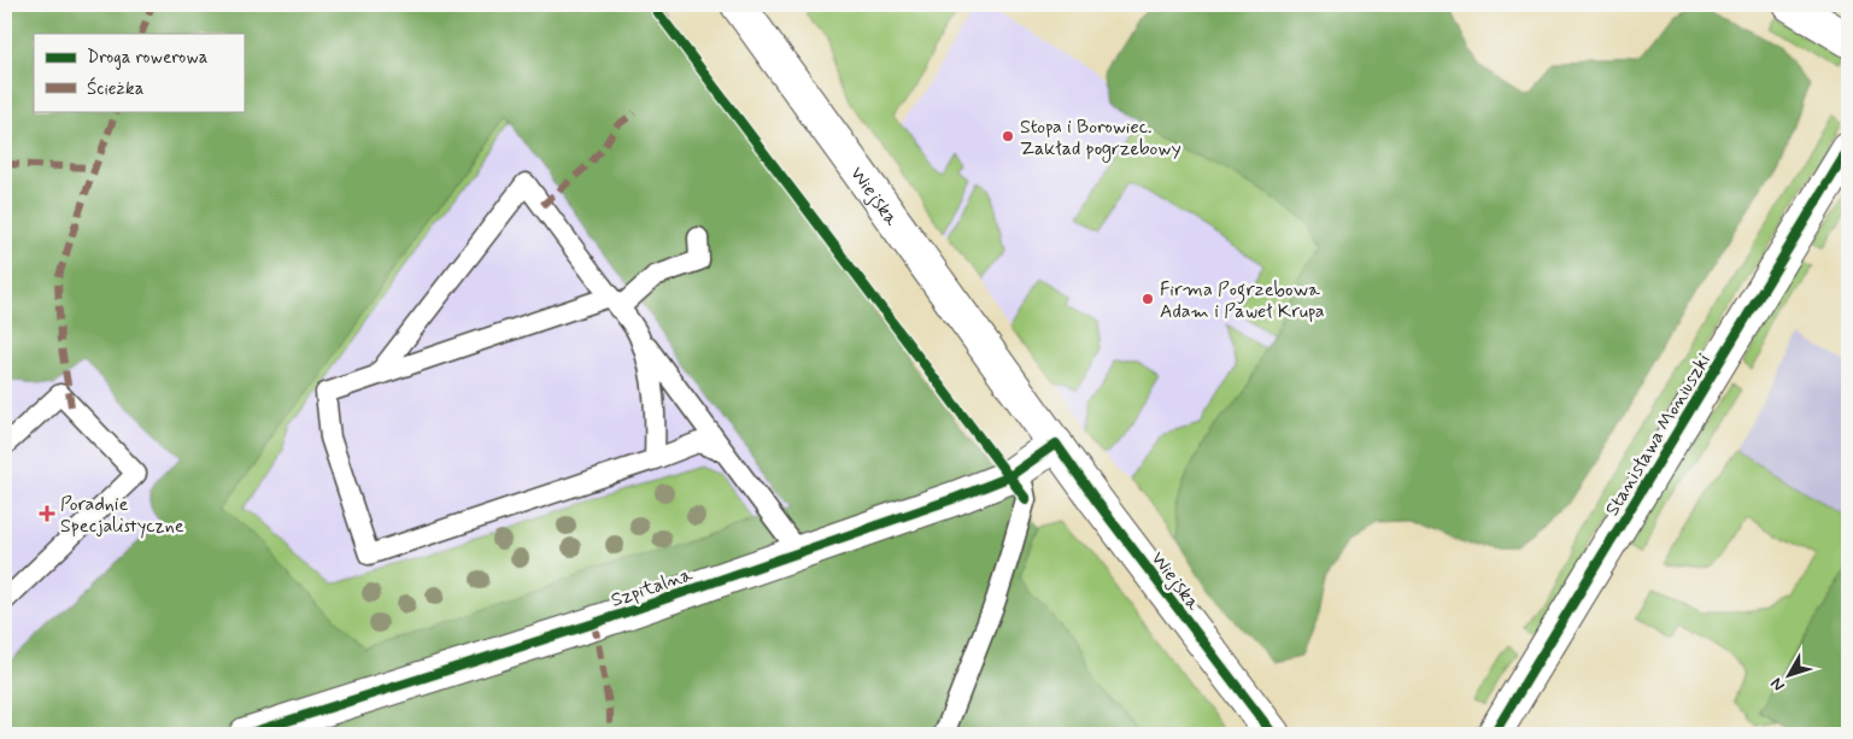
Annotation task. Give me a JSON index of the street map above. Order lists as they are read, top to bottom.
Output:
{
  "streets": {
    "street": ["Wiejska", "Stanisława Moniuszki", "Szpitalna"]
  },
  "crossings": [
    ["Wiejska", "Szpitalna"]
  ],
  "places": {
    "other": ["Stopa i Borowiec. Zakład pogrzebowy", "Firma Pogrzebowa Adam i Paweł Krupa"],
    "health": ["Poradnie Specjalistyczne"]
  },
  "legend": ["Droga rowerowa", "Ścieżka"],
  "north": "bottom left"
}
